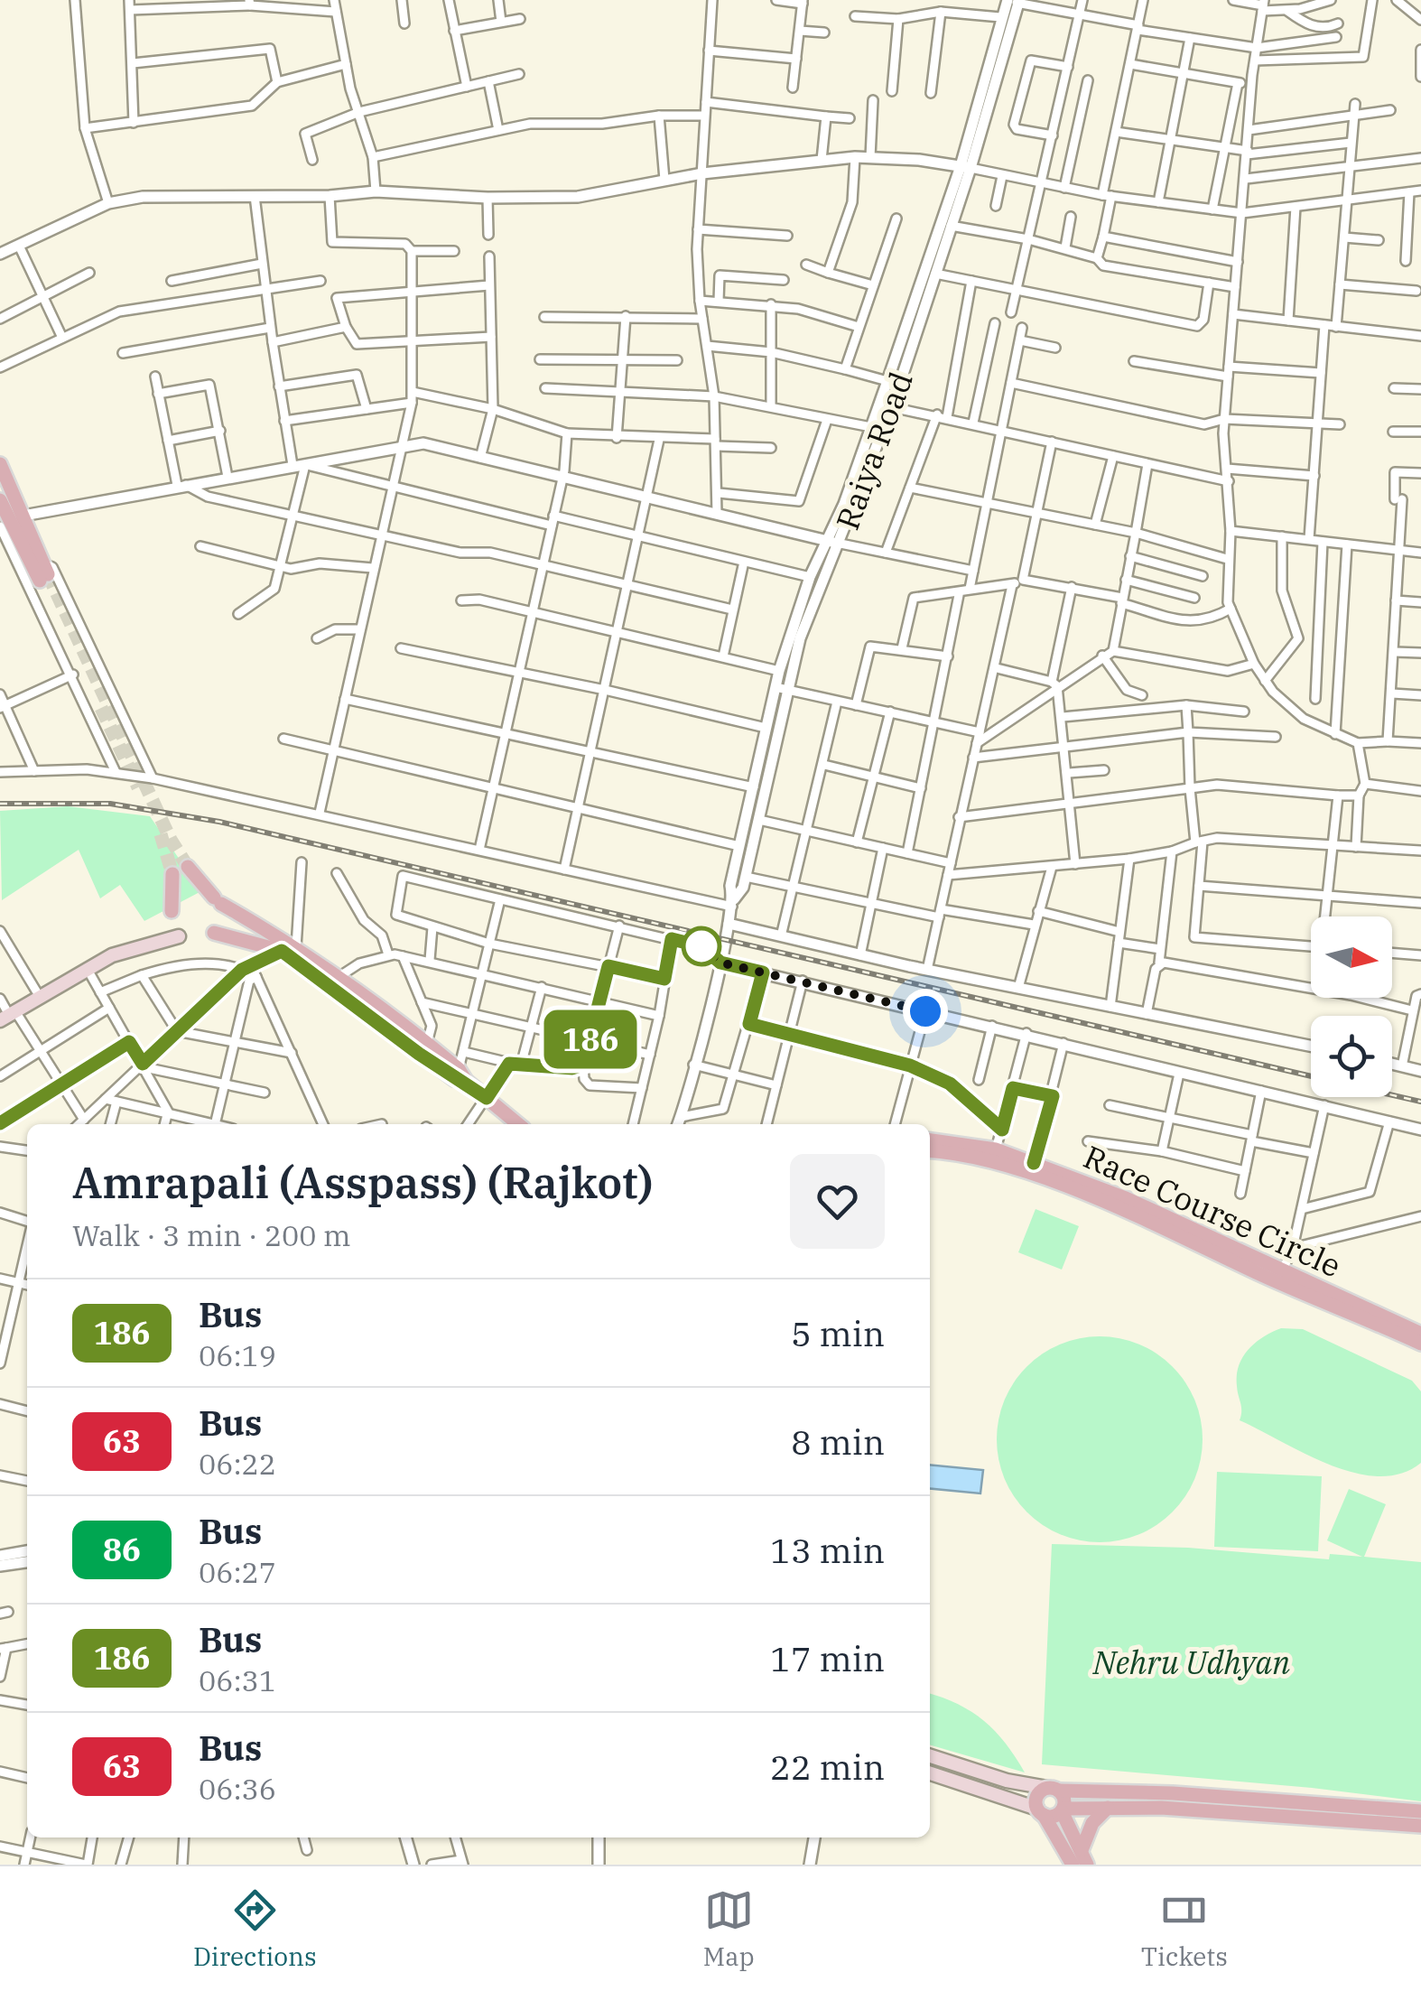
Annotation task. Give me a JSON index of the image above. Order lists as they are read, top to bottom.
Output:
{
  "streets": {
    "main road": ["Race Course Circle"],
    "street": ["Raiya Road"]
  },
  "parks": ["Nehru Udhyan"],
  "lines": ["bus line 186"],
  "north": "right",
  "page": {
    "on_map": "186",
    "heading": ["Amrapali (Asspass) (Rajkot)", "Walk · 3 min · 200 m"],
    "list": [
      {
        "mark": "186",
        "name": "Bus",
        "note": "06:19",
        "value": "5 min"
      },
      {
        "mark": "63",
        "name": "Bus",
        "note": "06:22",
        "value": "8 min"
      },
      {
        "mark": "86",
        "name": "Bus",
        "note": "06:27",
        "value": "13 min"
      },
      {
        "mark": "186",
        "name": "Bus",
        "note": "06:31",
        "value": "17 min"
      },
      {
        "mark": "63",
        "name": "Bus",
        "note": "06:36",
        "value": "22 min"
      }
    ],
    "tabs": ["Directions", "Map", "Tickets"]
  }
}
